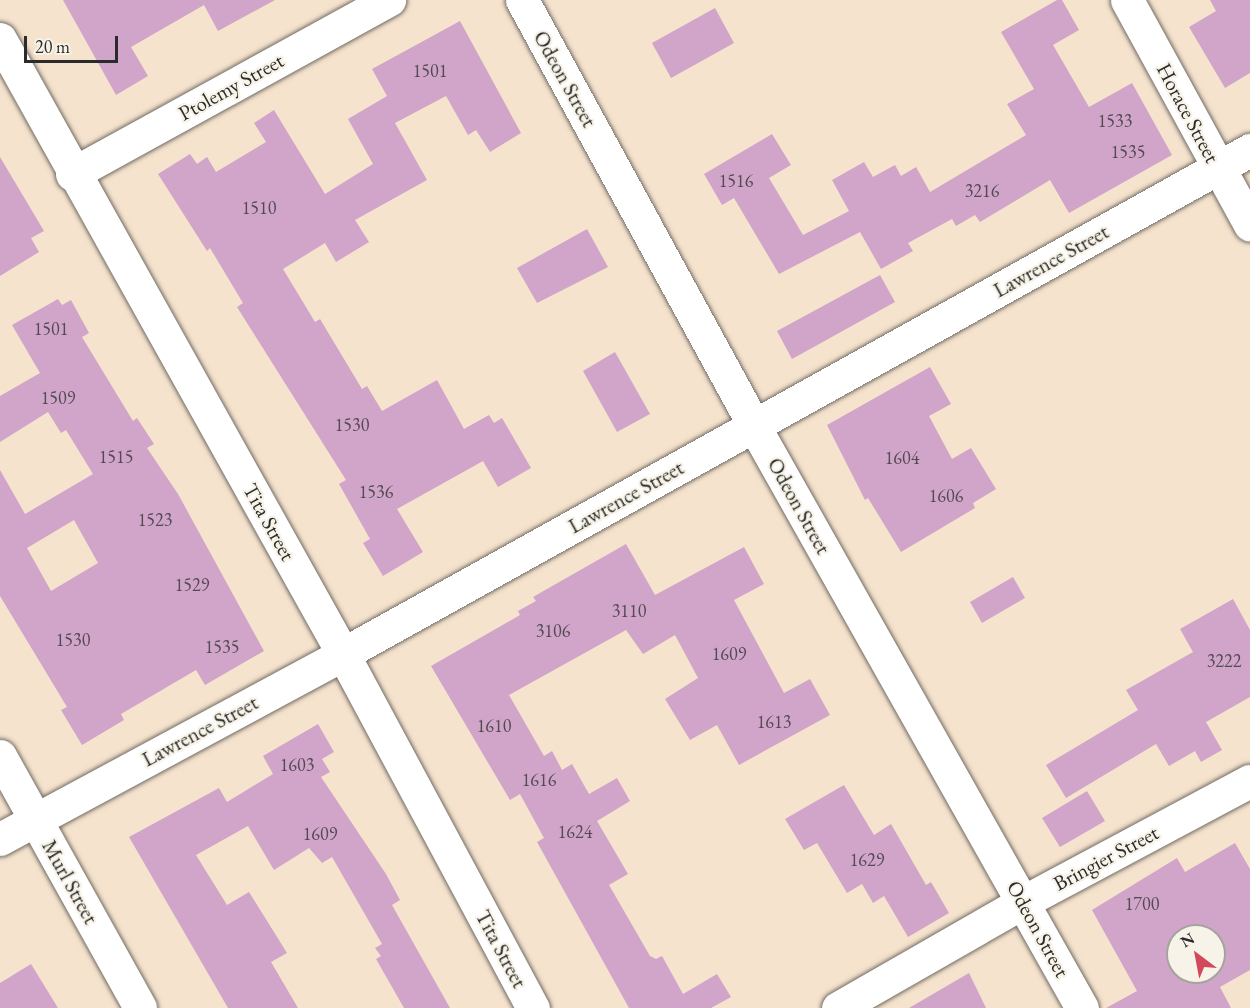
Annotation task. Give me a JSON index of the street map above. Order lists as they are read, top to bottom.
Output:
{
  "streets": {
    "street": [
      "Odeon Street",
      "Ptolemy Street",
      "Horace Street",
      "Lawrence Street",
      "Tita Street",
      "Bringier Street",
      "Murl Street"
    ]
  },
  "crossings": [
    ["Odeon Street", "Lawrence Street"],
    ["Odeon Street", "Bringier Street"],
    ["Ptolemy Street", "Tita Street"],
    ["Horace Street", "Lawrence Street"],
    ["Lawrence Street", "Tita Street"],
    ["Lawrence Street", "Murl Street"]
  ],
  "house_numbers": [
    "1501",
    "1533",
    "1535",
    "1516",
    "3216",
    "1510",
    "1501",
    "1509",
    "1530",
    "1515",
    "1604",
    "1536",
    "1606",
    "1523",
    "1529",
    "3110",
    "3106",
    "1530",
    "1535",
    "1609",
    "3222",
    "1613",
    "1610",
    "1603",
    "1616",
    "1624",
    "1609",
    "1629",
    "1700"
  ],
  "scale_bar": "20 m",
  "north": "top left"
}
